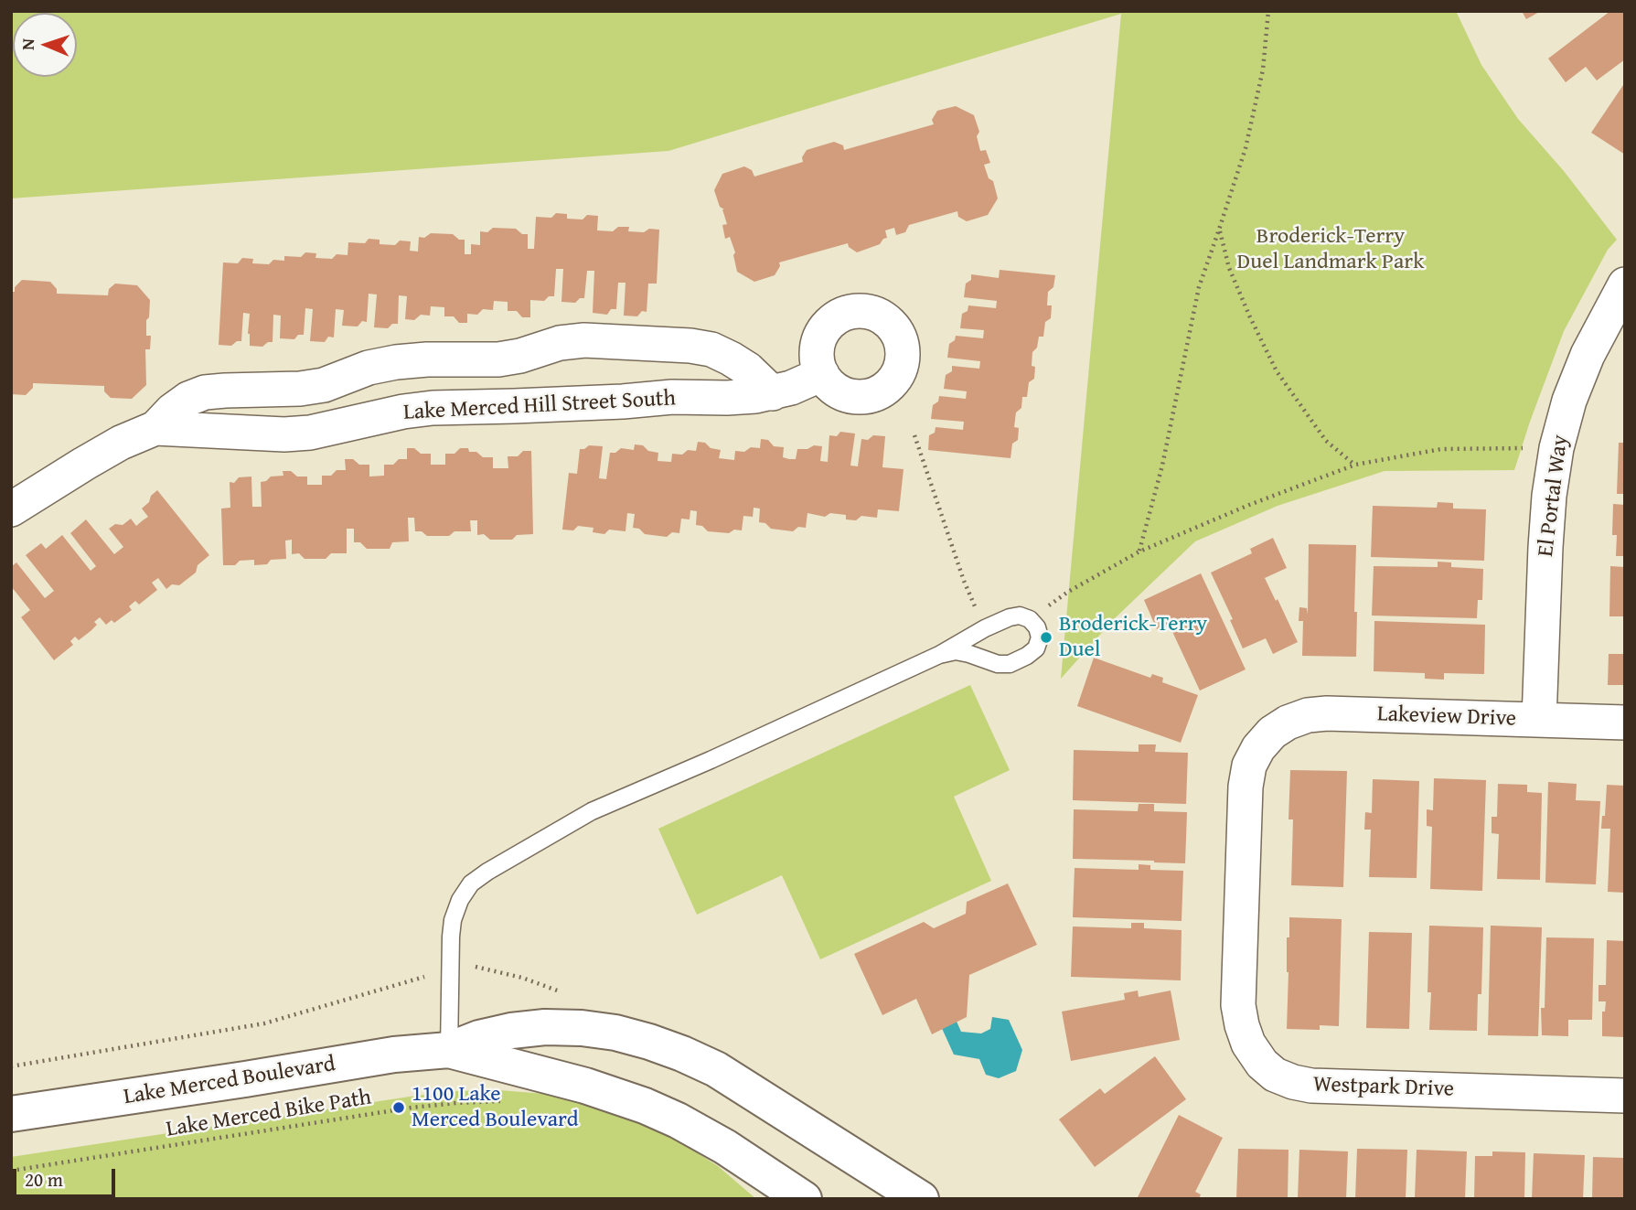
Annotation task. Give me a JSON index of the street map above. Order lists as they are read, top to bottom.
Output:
{
  "streets": {
    "main road": ["Lake Merced Boulevard"],
    "street": [
      "Lake Merced Hill Street South",
      "El Portal Way",
      "Lakeview Drive",
      "Westpark Drive"
    ],
    "path": ["Lake Merced Bike Path"]
  },
  "crossings": [
    ["El Portal Way", "Lakeview Drive"],
    ["Lakeview Drive", "Westpark Drive"]
  ],
  "parks": ["Broderick-Terry Duel Landmark Park"],
  "places": ["Broderick-Terry Duel", "1100 Lake Merced Boulevard"],
  "scale_bar": "20 m",
  "north": "left"
}
